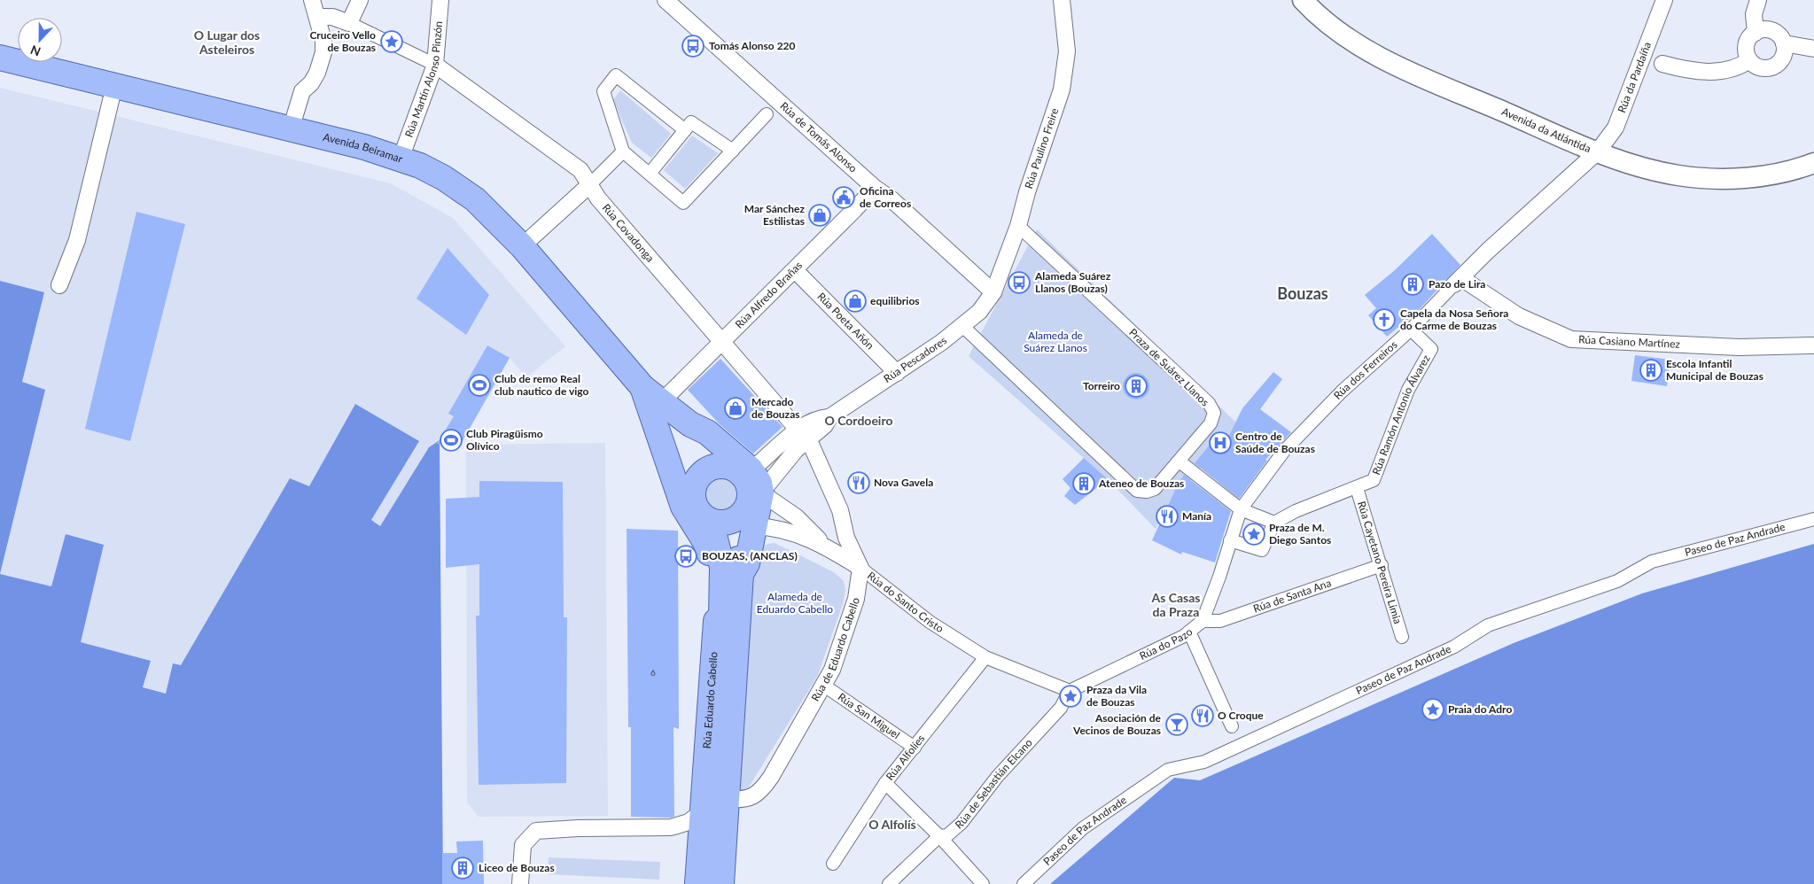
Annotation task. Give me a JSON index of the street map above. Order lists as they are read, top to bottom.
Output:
{
  "streets": {
    "main road": ["Avenida Beiramar", "Rúa Eduardo Cabello"],
    "street": [
      "Rúa da Pardaíña",
      "Rúa Martín Alonso Pinzón",
      "Avenida da Atlántida",
      "Rúa de Tomás Alonso",
      "Rúa Paulino Freire",
      "Rúa Covadonga",
      "Rúa Alfredo Brañas",
      "Rúa Poeta Añón",
      "Rúa Casiano Martínez",
      "Rúa Pescadores",
      "Praza de Suárez Llanos",
      "Rúa dos Ferreiros",
      "Rúa Ramón Antonio Álvarez",
      "Paseo de Paz Andrade",
      "Rúa Cayetano Pereira Limia",
      "Rúa de Santa Ana",
      "Rúa do Santo Cristo",
      "Rúa do Pazo",
      "Rúa de Eduardo Cabello",
      "Rúa San Miguel",
      "Rúa Alfolíes",
      "Rúa de Sebastián Elcano"
    ]
  },
  "crossings": [
    ["Rúa da Pardaíña", "Avenida da Atlántida"],
    ["Rúa da Pardaíña", "Rúa dos Ferreiros"],
    ["Rúa Martín Alonso Pinzón", "Avenida Beiramar"],
    ["Rúa Martín Alonso Pinzón", "Rúa Covadonga"],
    ["Avenida da Atlántida", "Rúa dos Ferreiros"],
    ["Rúa de Tomás Alonso", "Rúa Paulino Freire"],
    ["Rúa de Tomás Alonso", "Rúa Alfredo Brañas"],
    ["Rúa de Tomás Alonso", "Rúa Pescadores"],
    ["Avenida Beiramar", "Rúa Alfredo Brañas"],
    ["Avenida Beiramar", "Rúa Pescadores"],
    ["Avenida Beiramar", "Rúa do Santo Cristo"],
    ["Avenida Beiramar", "Rúa Eduardo Cabello"],
    ["Rúa Paulino Freire", "Rúa Pescadores"],
    ["Rúa Paulino Freire", "Praza de Suárez Llanos"],
    ["Rúa Covadonga", "Rúa Alfredo Brañas"],
    ["Rúa Covadonga", "Rúa Pescadores"],
    ["Rúa Alfredo Brañas", "Rúa Poeta Añón"],
    ["Rúa Poeta Añón", "Rúa Pescadores"],
    ["Rúa Casiano Martínez", "Rúa dos Ferreiros"],
    ["Rúa Pescadores", "Praza de Suárez Llanos"],
    ["Rúa Pescadores", "Rúa do Santo Cristo"],
    ["Rúa Pescadores", "Rúa Eduardo Cabello"],
    ["Rúa dos Ferreiros", "Rúa Ramón Antonio Álvarez"],
    ["Rúa dos Ferreiros", "Rúa do Pazo"],
    ["Rúa Ramón Antonio Álvarez", "Rúa Cayetano Pereira Limia"],
    ["Rúa Cayetano Pereira Limia", "Rúa de Santa Ana"],
    ["Rúa de Santa Ana", "Rúa do Pazo"],
    ["Rúa do Santo Cristo", "Rúa de Eduardo Cabello"],
    ["Rúa do Santo Cristo", "Rúa Eduardo Cabello"],
    ["Rúa do Santo Cristo", "Rúa Alfolíes"],
    ["Rúa do Pazo", "Rúa de Sebastián Elcano"],
    ["Rúa de Eduardo Cabello", "Rúa Eduardo Cabello"],
    ["Rúa de Eduardo Cabello", "Rúa San Miguel"],
    ["Rúa San Miguel", "Rúa Alfolíes"]
  ],
  "districts": [
    "O Lugar dos Asteleiros",
    "Bouzas",
    "O Cordoeiro",
    "As Casas da Praza",
    "O Alfolís"
  ],
  "parks": ["Alameda de Suárez Llanos", "Alameda de Eduardo Cabello"],
  "places": {
    "place": [
      "Cruceiro Vello de Bouzas",
      "Praza de M. Diego Santos",
      "Praza da Vila de Bouzas",
      "Praia do Adro"
    ],
    "bus stop": ["Tomás Alonso 220", "Alameda Suárez Llanos (Bouzas)", "BOUZAS, (ANCLAS)"],
    "public building": ["Oficina de Correos"],
    "shop": ["Mar Sánchez Estilistas", "equilibrios", "Mercado de Bouzas"],
    "building": [
      "Pazo de Lira",
      "Escola Infantil Municipal de Bouzas",
      "Torreiro",
      "Ateneo de Bouzas",
      "Liceo de Bouzas"
    ],
    "church": ["Capela da Nosa Señora do Carme de Bouzas"],
    "sports": ["Club de remo Real club nautico de vigo", "Club Piragüismo Olívico"],
    "hospital": ["Centro de Saúde de Bouzas"],
    "restaurant": ["Nova Gavela", "Manía", "O Croque"],
    "bar": ["Asociación de Vecinos de Bouzas"]
  },
  "house_numbers": ["6"],
  "north": "bottom"
}
